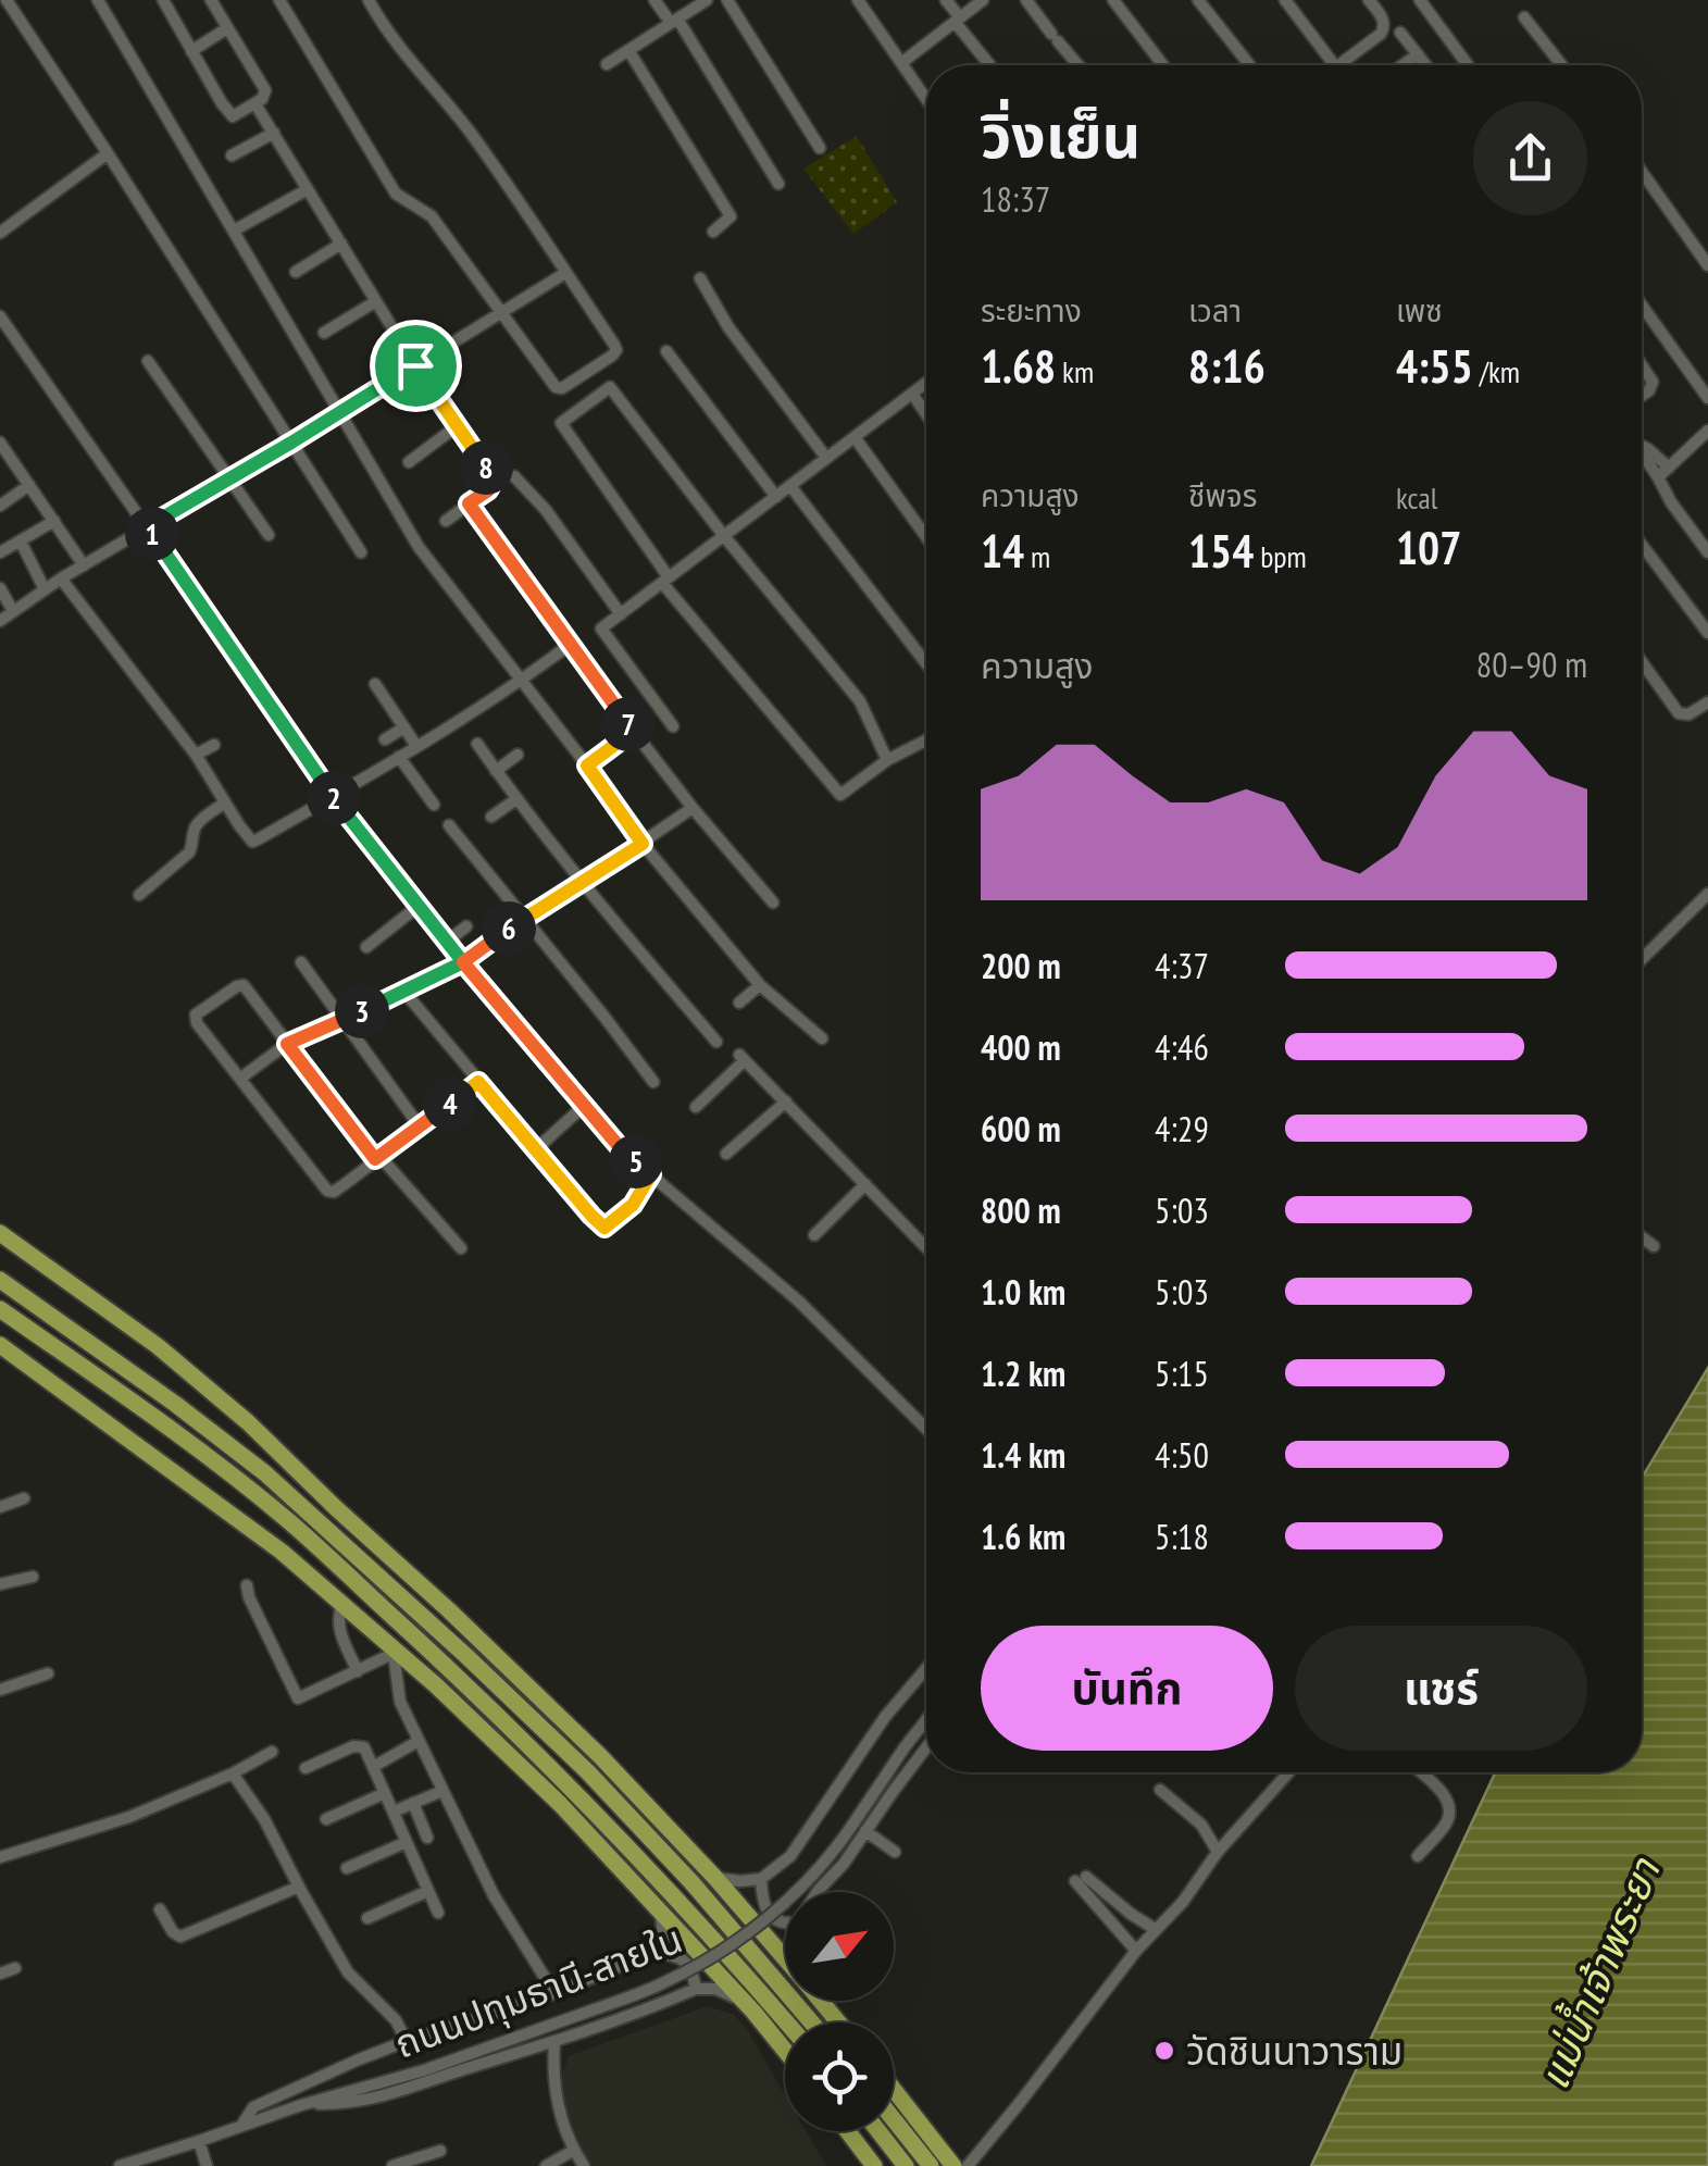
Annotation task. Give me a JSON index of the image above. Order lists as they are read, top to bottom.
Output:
{
  "streets": {
    "street": ["ถนนปทุมธานี-สายใน"]
  },
  "water": ["แม่น้ำเจ้าพระยา"],
  "places": ["วัดชินนาวาราม"],
  "north": "top right",
  "page": {
    "heading": ["วิ่งเย็น", "18:37"],
    "stats": [
      ["ระยะทาง", "1.68 km"],
      ["เวลา", "8:16"],
      ["เพซ", "4:55 /km"],
      ["ความสูง", "14 m"],
      ["ชีพจร", "154 bpm"],
      ["kcal", "107"]
    ],
    "pins": [
      "8",
      "1",
      "7",
      "2",
      "6",
      "3",
      "4",
      "5"
    ],
    "chart": ["ความสูง", "80–90 m"],
    "list": [
      {
        "name": "200 m",
        "note": "4:37"
      },
      {
        "name": "400 m",
        "note": "4:46"
      },
      {
        "name": "600 m",
        "note": "4:29"
      },
      {
        "name": "800 m",
        "note": "5:03"
      },
      {
        "name": "1.0 km",
        "note": "5:03"
      },
      {
        "name": "1.2 km",
        "note": "5:15"
      },
      {
        "name": "1.4 km",
        "note": "4:50"
      },
      {
        "name": "1.6 km",
        "note": "5:18"
      }
    ],
    "buttons": ["บันทึก", "แชร์"]
  }
}
